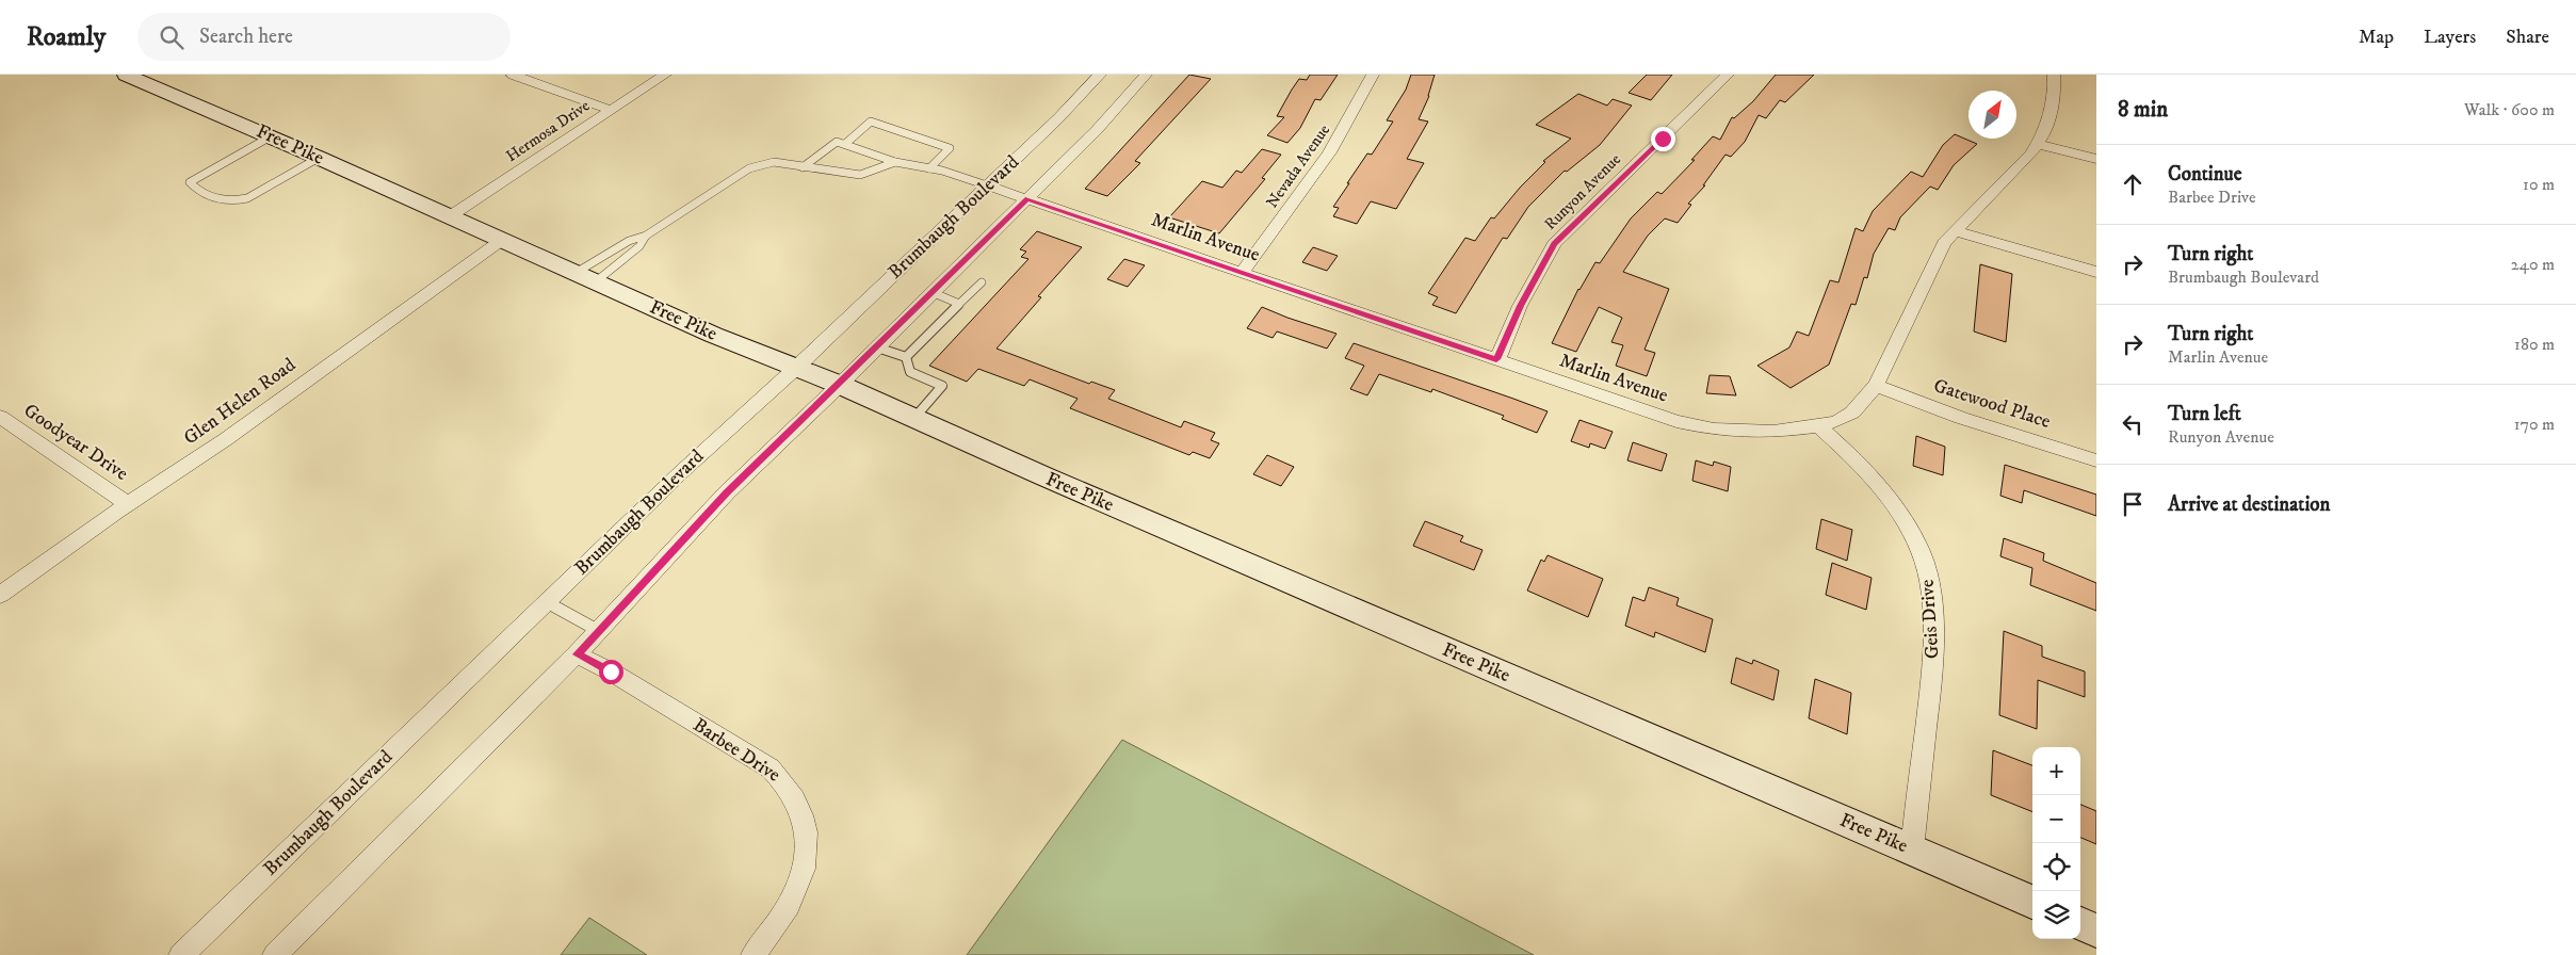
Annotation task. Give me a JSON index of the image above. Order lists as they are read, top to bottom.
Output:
{
  "streets": {
    "main road": ["Free Pike"],
    "street": [
      "Hermosa Drive",
      "Nevada Avenue",
      "Runyon Avenue",
      "Brumbaugh Boulevard",
      "Marlin Avenue",
      "Glen Helen Road",
      "Gatewood Place",
      "Goodyear Drive",
      "Geis Drive",
      "Barbee Drive"
    ]
  },
  "crossings": [
    ["Hermosa Drive", "Free Pike"],
    ["Free Pike", "Brumbaugh Boulevard"],
    ["Free Pike", "Glen Helen Road"],
    ["Free Pike", "Geis Drive"],
    ["Nevada Avenue", "Marlin Avenue"],
    ["Runyon Avenue", "Marlin Avenue"],
    ["Brumbaugh Boulevard", "Marlin Avenue"],
    ["Brumbaugh Boulevard", "Barbee Drive"],
    ["Marlin Avenue", "Gatewood Place"],
    ["Marlin Avenue", "Geis Drive"],
    ["Glen Helen Road", "Goodyear Drive"]
  ],
  "north": "top right",
  "page": {
    "header": "Roamly",
    "search": "Search here",
    "nav": ["Map", "Layers", "Share"],
    "heading": ["8 min", "Walk · 600 m"],
    "list": [
      ["Continue", "Barbee Drive", "10 m"],
      ["Turn right", "Brumbaugh Boulevard", "240 m"],
      ["Turn right", "Marlin Avenue", "180 m"],
      ["Turn left", "Runyon Avenue", "170 m"],
      "Arrive at destination"
    ],
    "map_buttons": ["+", "−"]
  }
}
